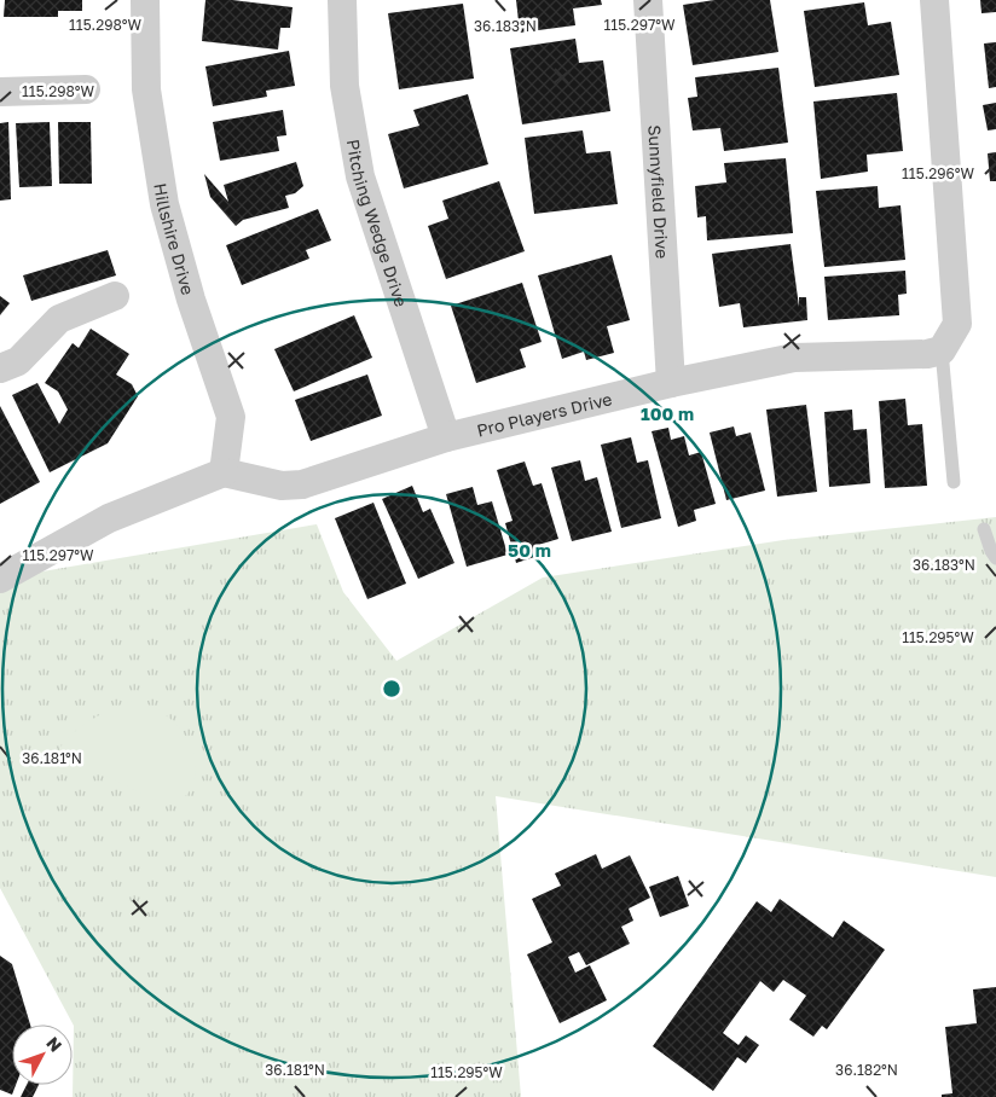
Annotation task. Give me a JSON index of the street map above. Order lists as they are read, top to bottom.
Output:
{
  "streets": {
    "street": [
      "Sunnyfield Drive",
      "Pitching Wedge Drive",
      "Hillshire Drive",
      "Pro Players Drive"
    ]
  },
  "crossings": [
    ["Sunnyfield Drive", "Pro Players Drive"],
    ["Pitching Wedge Drive", "Pro Players Drive"],
    ["Hillshire Drive", "Pro Players Drive"]
  ],
  "north": "top right",
  "coordinates": [
    "115.298°W",
    "115.297°W",
    "36.183°N",
    "115.296°W",
    "115.295°W",
    "36.181°N",
    "36.182°N"
  ],
  "rings": ["100 m", "50 m"]
}
